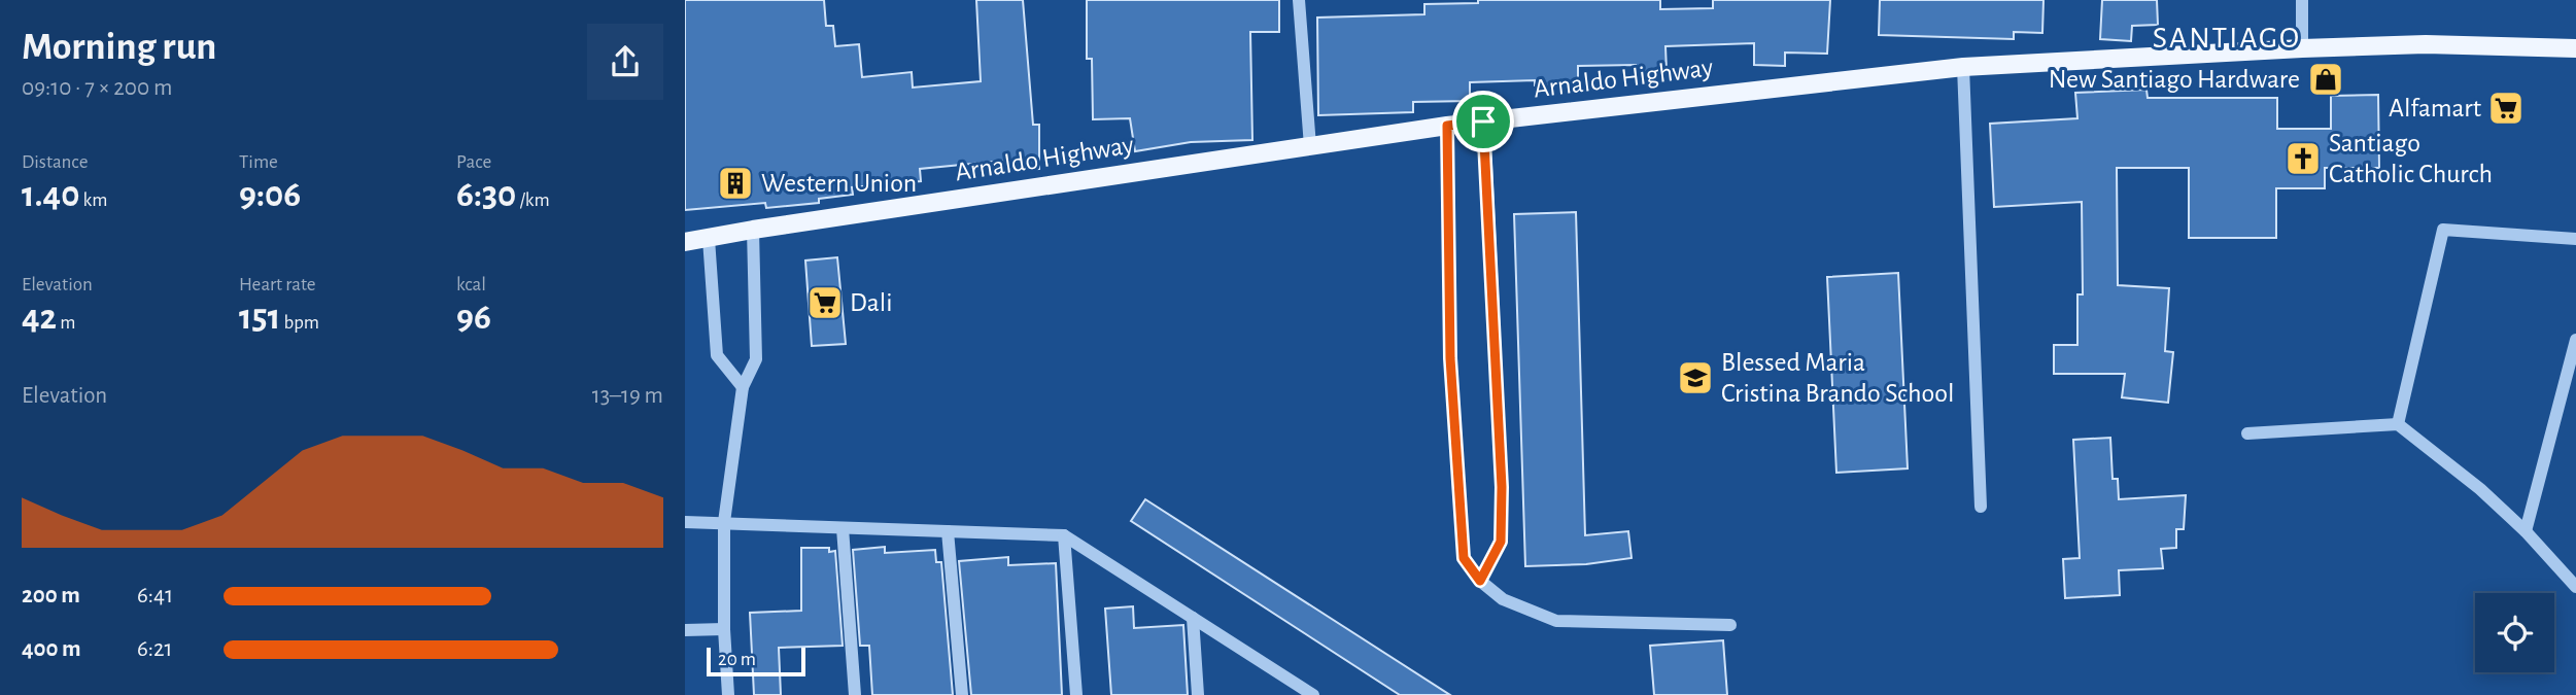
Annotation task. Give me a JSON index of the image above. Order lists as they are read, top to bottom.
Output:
{
  "streets": {
    "main road": ["Arnaldo Highway"]
  },
  "districts": ["SANTIAGO"],
  "places": {
    "shop": ["New Santiago Hardware"],
    "supermarket": ["Alfamart", "Dali"],
    "church": ["Santiago Catholic Church"],
    "building": ["Western Union"],
    "school or university": ["Blessed Maria Cristina Brando School"]
  },
  "scale_bar": "20 m",
  "page": {
    "heading": ["Morning run", "09:10 · 7 × 200 m"],
    "stats": [
      ["Distance", "1.40 km"],
      ["Time", "9:06"],
      ["Pace", "6:30 /km"],
      ["Elevation", "42 m"],
      ["Heart rate", "151 bpm"],
      ["kcal", "96"]
    ],
    "chart": ["Elevation", "13–19 m"],
    "list": [
      {
        "name": "200 m",
        "note": "6:41"
      },
      {
        "name": "400 m",
        "note": "6:21"
      }
    ],
    "scale": "20 m"
  }
}
